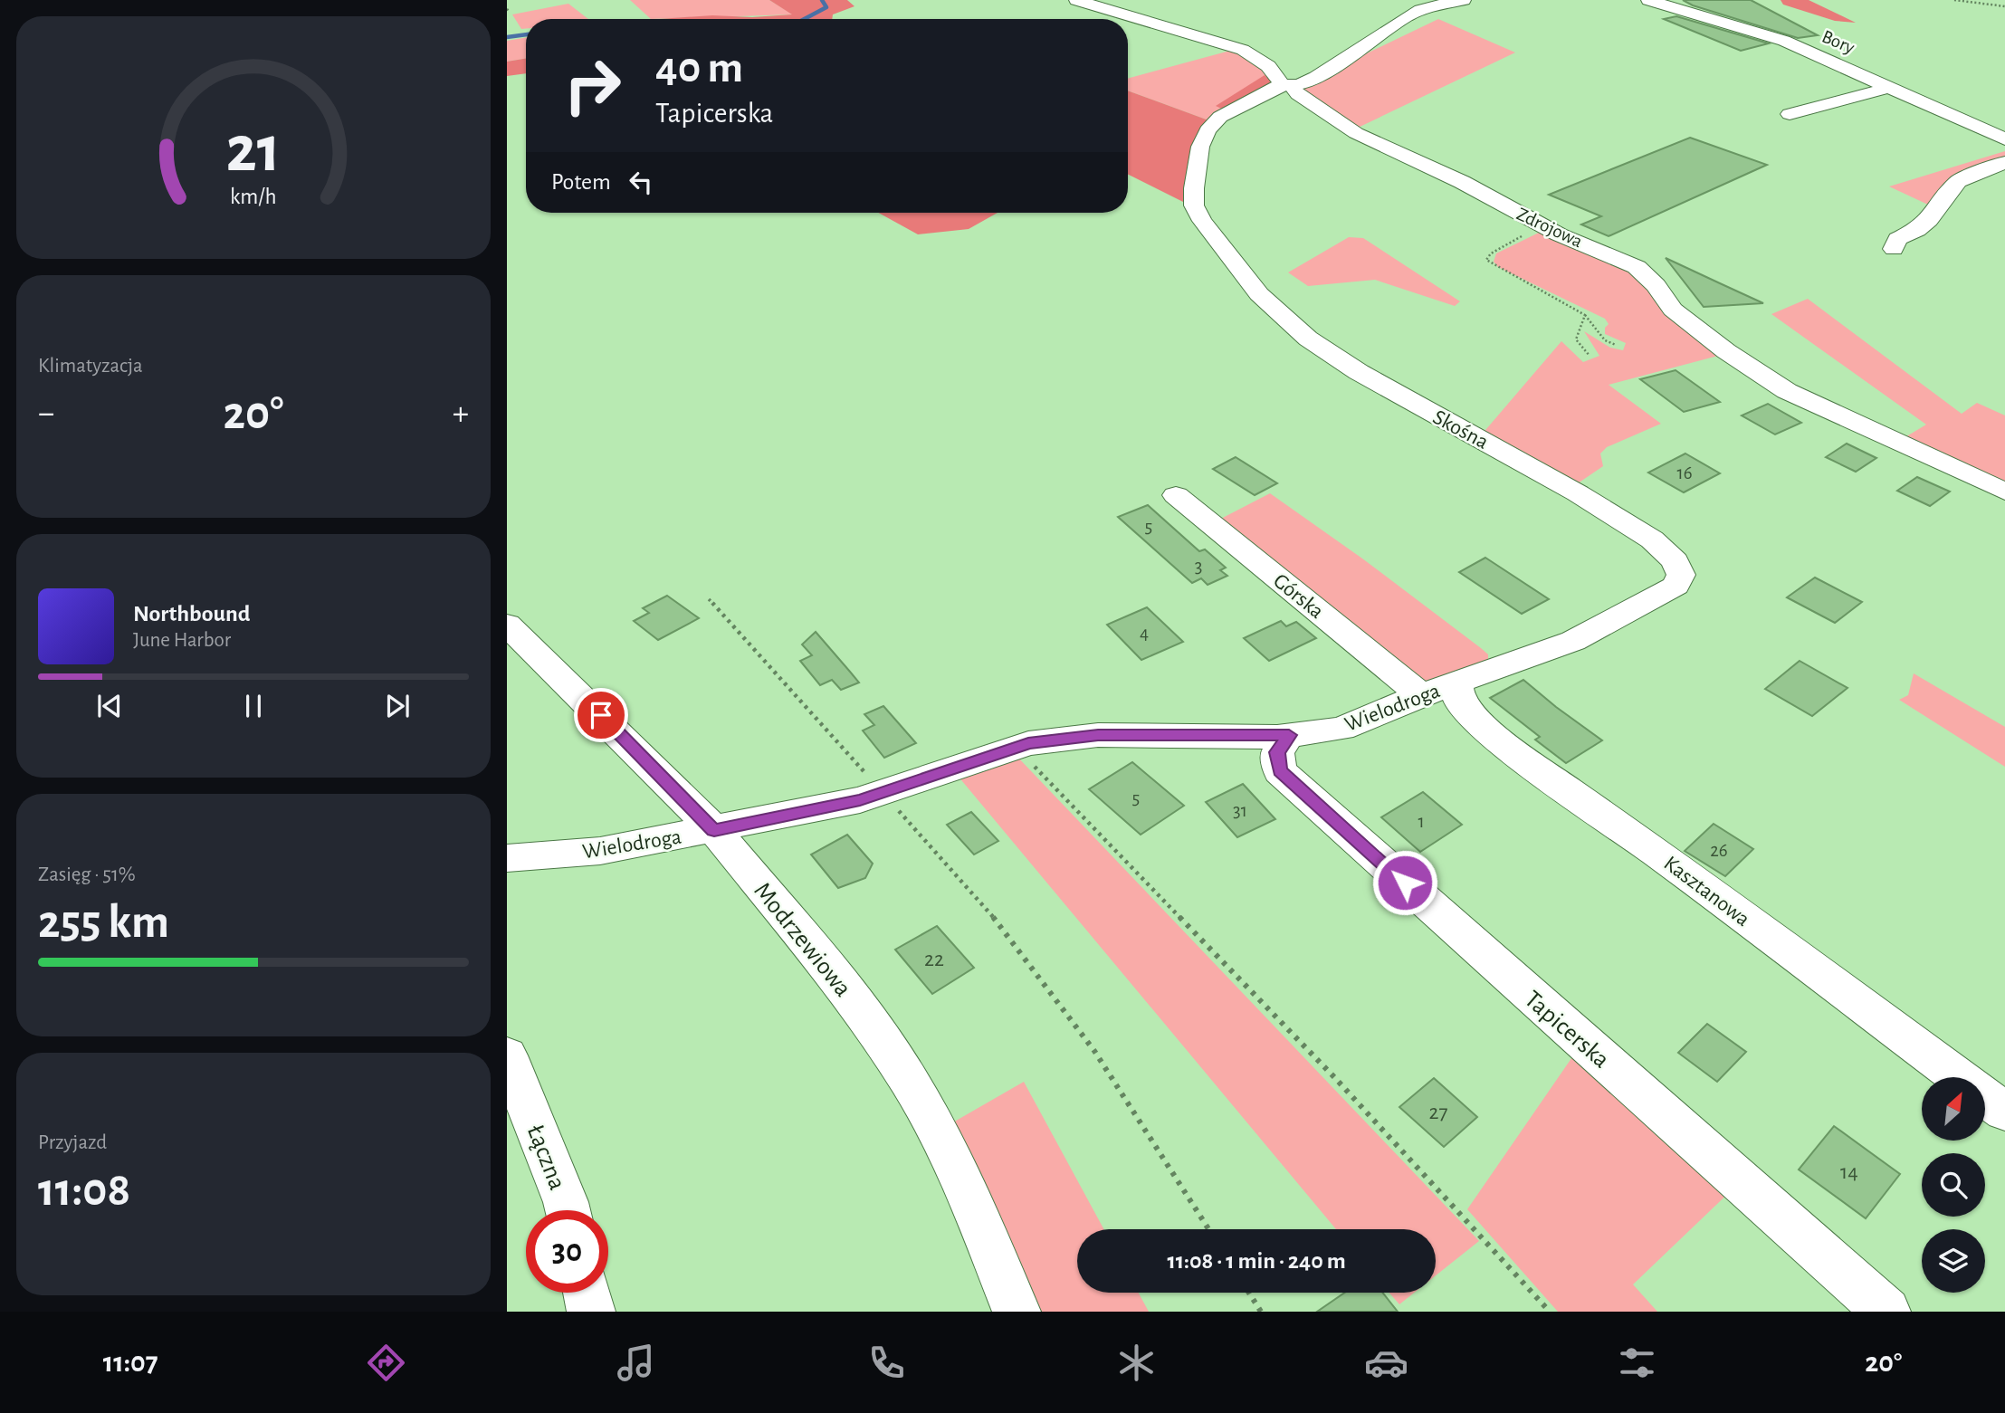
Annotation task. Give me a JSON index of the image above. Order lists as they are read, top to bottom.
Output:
{
  "streets": {
    "street": [
      "Bory",
      "Zdrojowa",
      "Skośna",
      "Górska",
      "Wielodroga",
      "Kasztanowa",
      "Modrzewiowa",
      "Tapicerska",
      "Łączna"
    ]
  },
  "crossings": [
    ["Zdrojowa", "Skośna"],
    ["Skośna", "Wielodroga"],
    ["Skośna", "Kasztanowa"],
    ["Górska", "Wielodroga"],
    ["Wielodroga", "Kasztanowa"],
    ["Wielodroga", "Modrzewiowa"],
    ["Wielodroga", "Tapicerska"]
  ],
  "house_numbers": [
    "16",
    "5",
    "3",
    "4",
    "5",
    "31",
    "1",
    "26",
    "22",
    "27",
    "14"
  ],
  "north": "top right",
  "page": {
    "turn": ["40 m", "Tapicerska"],
    "then": "Potem",
    "tile": [
      "Klimatyzacja",
      ["Zasięg · 51%", "255 km"],
      ["Przyjazd", "11:08"]
    ],
    "heat": ["−", "20°", "+"],
    "song": ["Northbound", "June Harbor"],
    "limit": "30",
    "trip": "11:08 · 1 min · 240 m",
    "tabs": ["11:07", "20°"],
    "gauge": ["21", "km/h"]
  }
}
